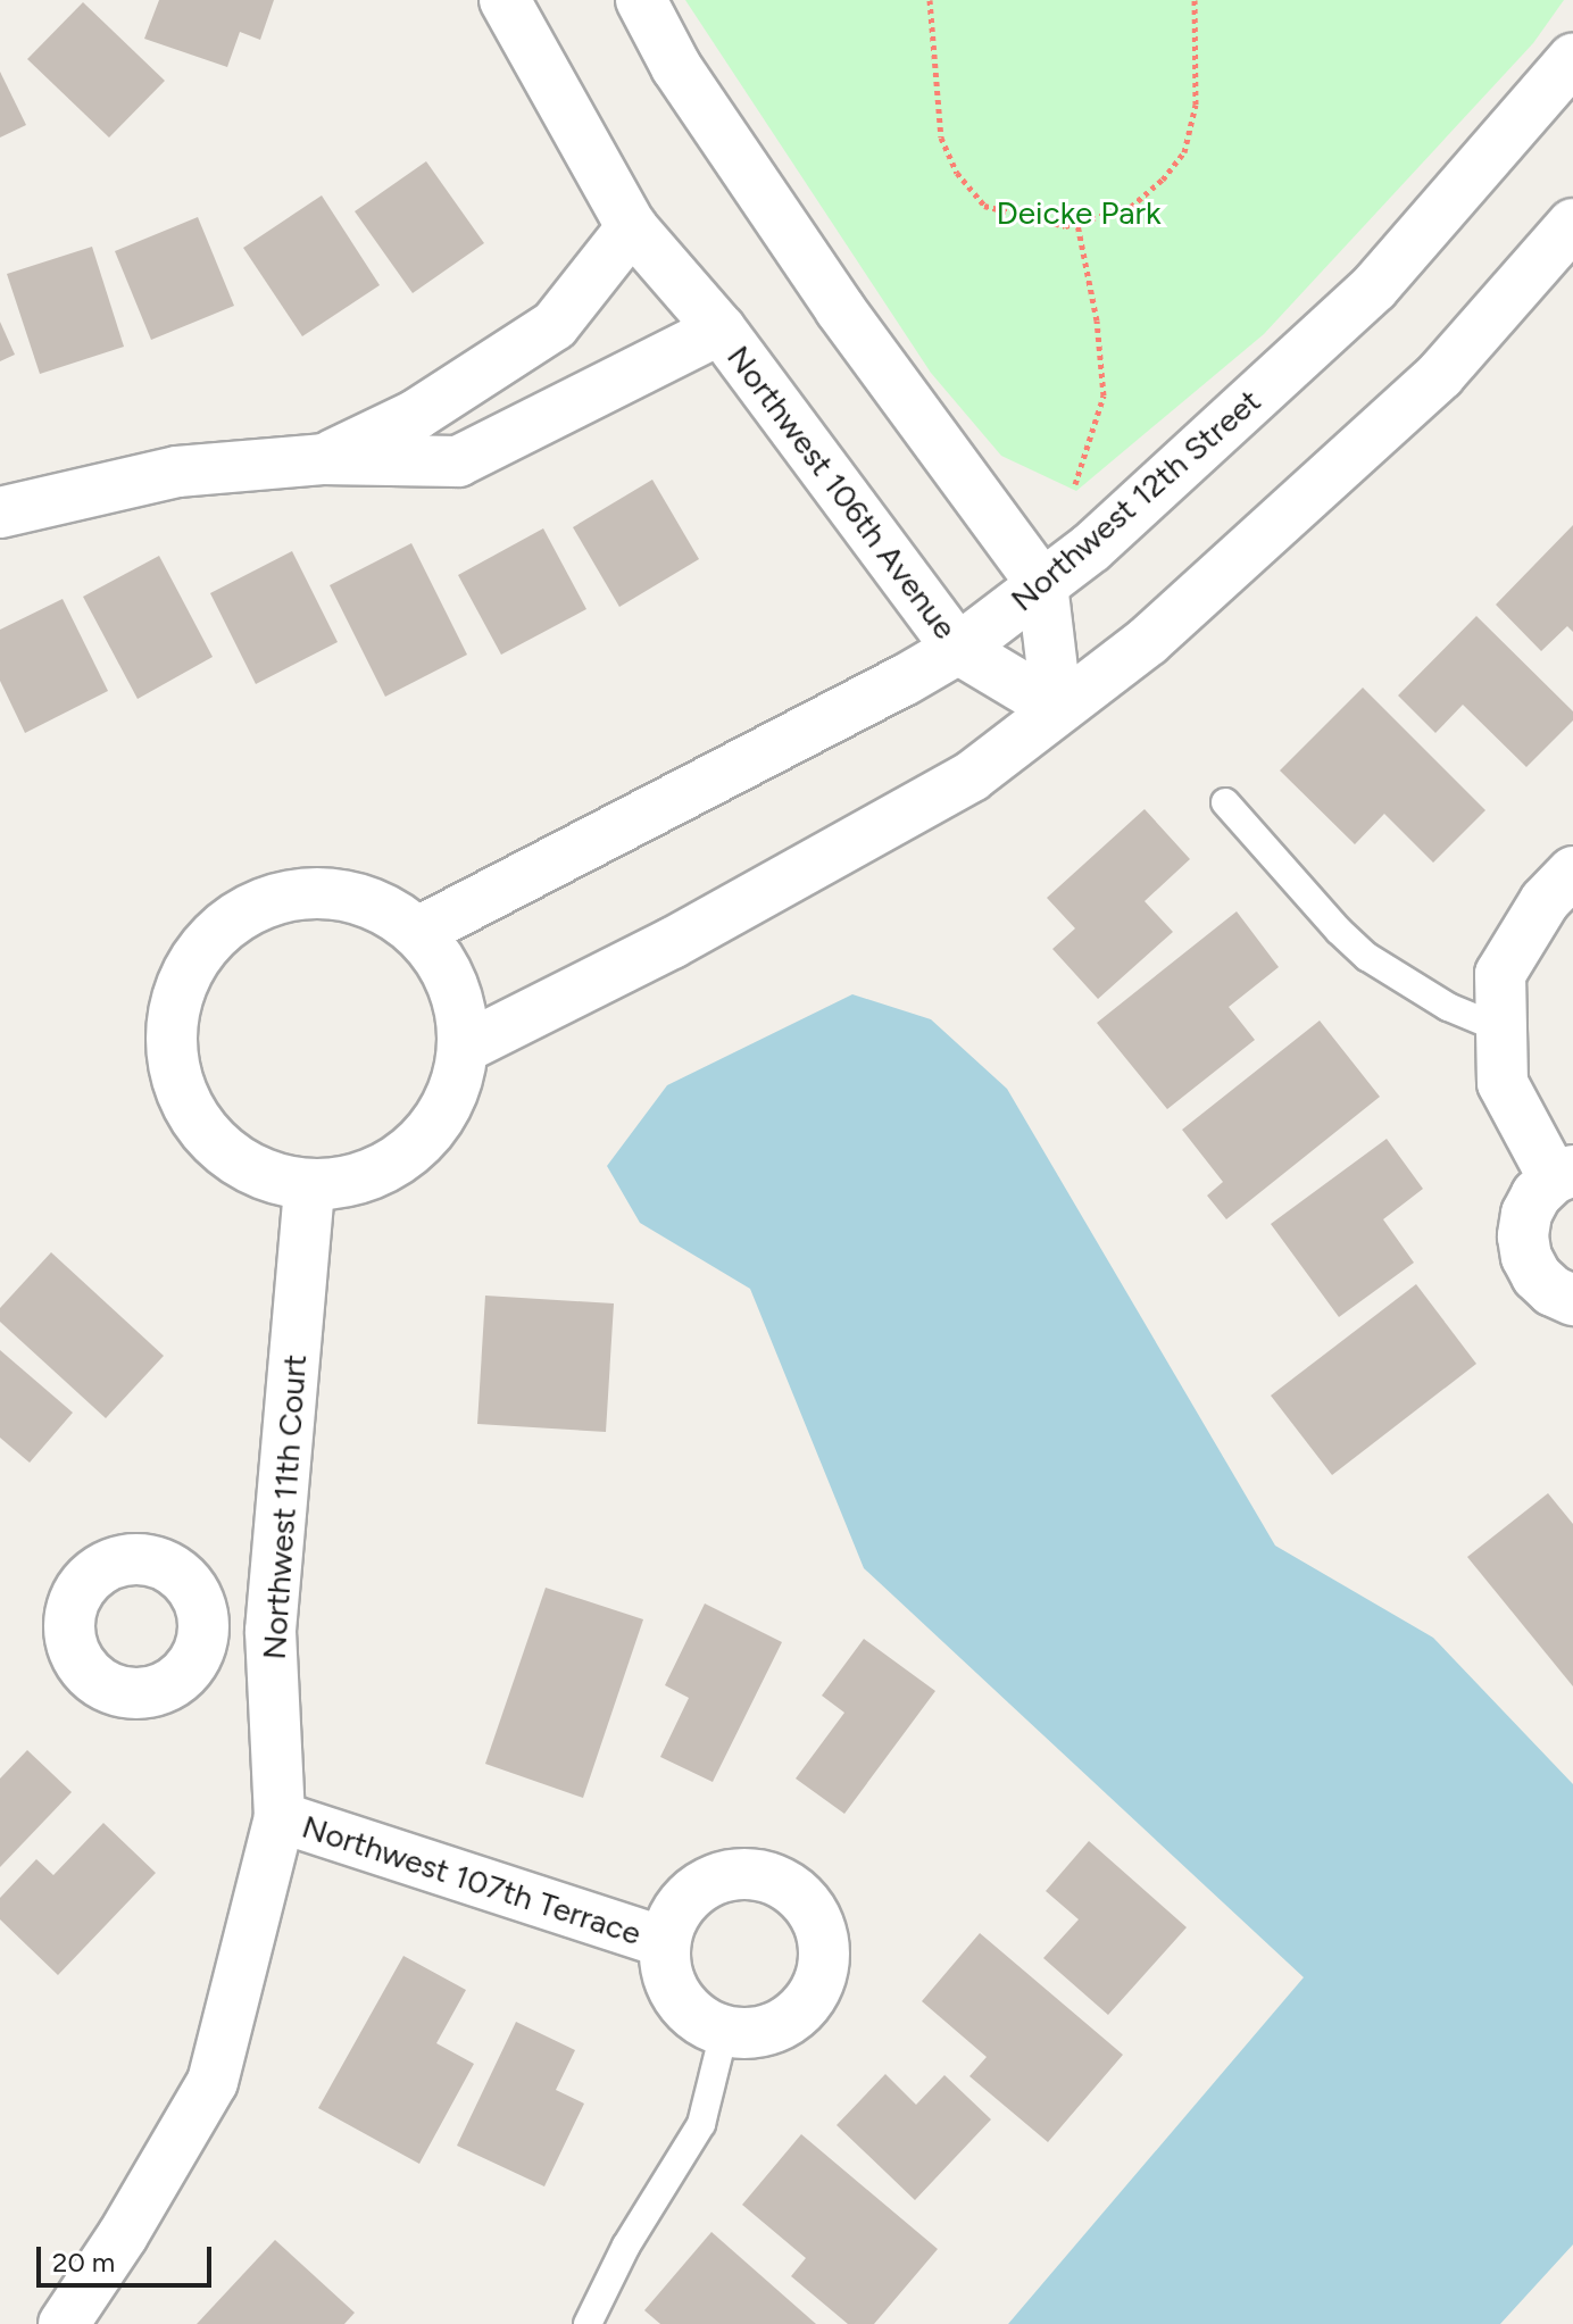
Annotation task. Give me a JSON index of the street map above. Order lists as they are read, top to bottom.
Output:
{
  "streets": {
    "street": [
      "Northwest 106th Avenue",
      "Northwest 12th Street",
      "Northwest 11th Court",
      "Northwest 107th Terrace"
    ]
  },
  "crossings": [
    ["Northwest 106th Avenue", "Northwest 12th Street"],
    ["Northwest 12th Street", "Northwest 11th Court"],
    ["Northwest 11th Court", "Northwest 107th Terrace"]
  ],
  "parks": ["Deicke Park"],
  "scale_bar": "20 m"
}
